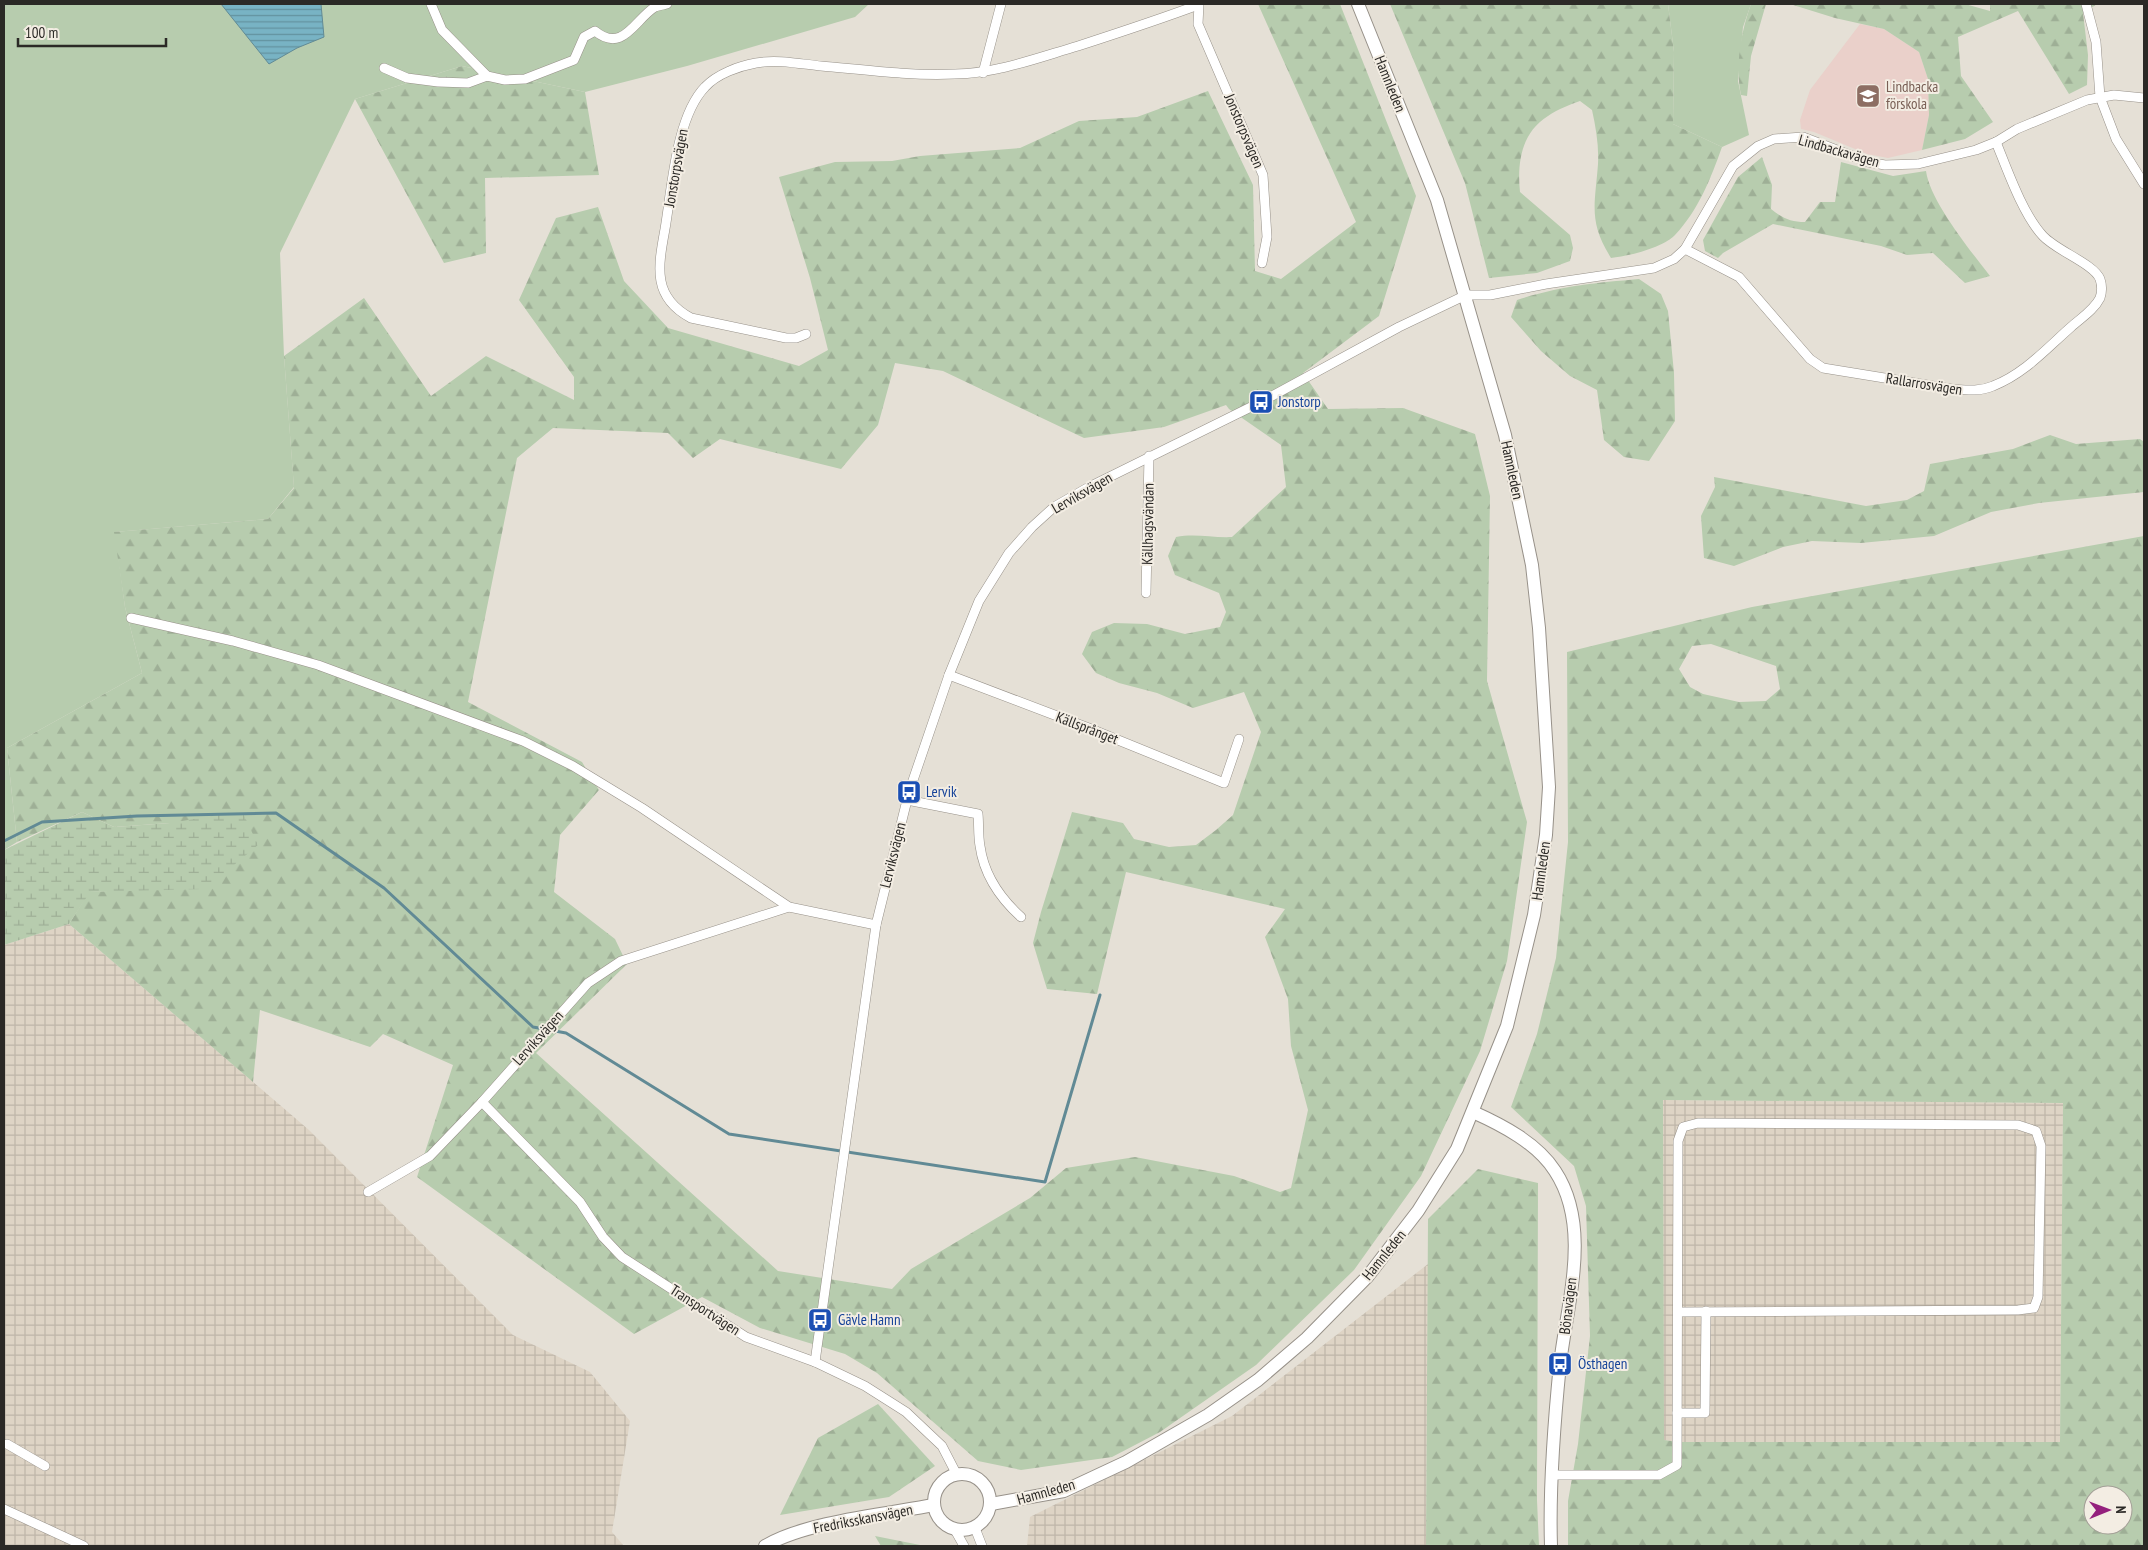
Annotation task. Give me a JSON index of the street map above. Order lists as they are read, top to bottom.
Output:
{
  "streets": {
    "main road": ["Hamnleden", "Bönavägen", "Fredriksskansvägen"],
    "street": [
      "Jonstorpsvägen",
      "Lindbackavägen",
      "Rallarrosvägen",
      "Lerviksvägen",
      "Källhagsvändan",
      "Källsprånget",
      "Transportvägen"
    ]
  },
  "crossings": [
    ["Hamnleden", "Lindbackavägen"],
    ["Hamnleden", "Lerviksvägen"],
    ["Hamnleden", "Bönavägen"],
    ["Hamnleden", "Transportvägen"],
    ["Hamnleden", "Fredriksskansvägen"],
    ["Lindbackavägen", "Rallarrosvägen"],
    ["Lindbackavägen", "Lerviksvägen"],
    ["Lerviksvägen", "Källhagsvändan"],
    ["Lerviksvägen", "Källsprånget"],
    ["Lerviksvägen", "Transportvägen"],
    ["Transportvägen", "Fredriksskansvägen"]
  ],
  "places": {
    "school or university": ["Lindbacka förskola"],
    "bus stop": [
      "Jonstorp",
      "Lervik",
      "Gävle Hamn",
      "Östhagen"
    ]
  },
  "scale_bar": "100 m",
  "north": "right"
}
